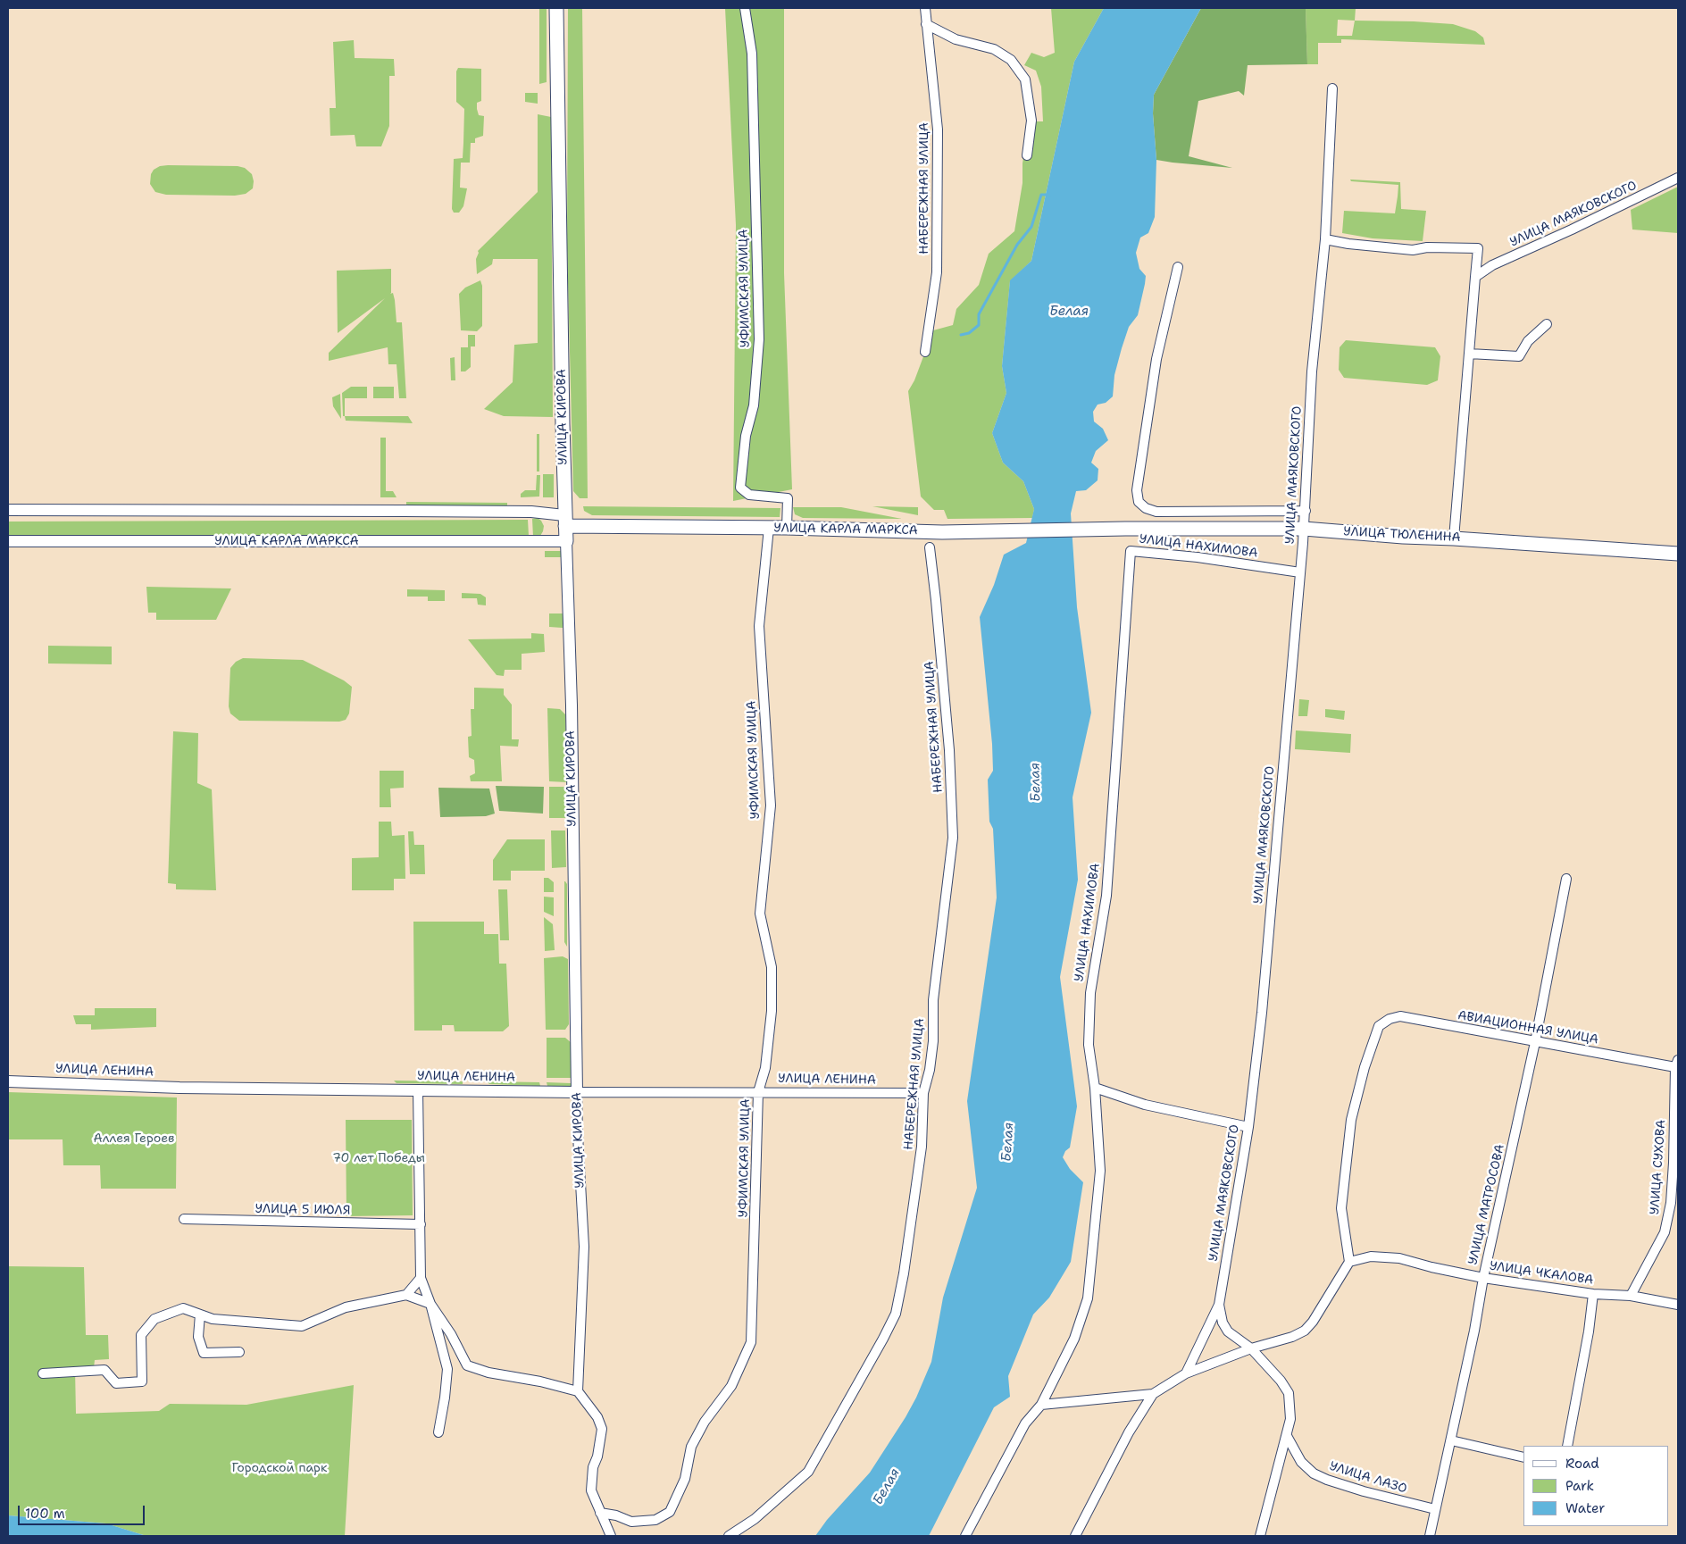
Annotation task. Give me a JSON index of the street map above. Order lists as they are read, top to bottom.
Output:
{
  "streets": {
    "main road": ["УЛИЦА КИРОВА", "УЛИЦА КАРЛА МАРКСА", "УЛИЦА ТЮЛЕНИНА"],
    "street": [
      "НАБЕРЕЖНАЯ УЛИЦА",
      "УЛИЦА МАЯКОВСКОГО",
      "УФИМСКАЯ УЛИЦА",
      "УЛИЦА НАХИМОВА",
      "АВИАЦИОННАЯ УЛИЦА",
      "УЛИЦА ЛЕНИНА",
      "УЛИЦА СУХОВА",
      "УЛИЦА МАТРОСОВА",
      "УЛИЦА 5 ИЮЛЯ",
      "УЛИЦА ЧКАЛОВА",
      "УЛИЦА ЛАЗО"
    ]
  },
  "crossings": [
    ["НАБЕРЕЖНАЯ УЛИЦА", "УЛИЦА ЛЕНИНА"],
    ["УЛИЦА МАЯКОВСКОГО", "УЛИЦА ТЮЛЕНИНА"],
    ["УЛИЦА МАЯКОВСКОГО", "УЛИЦА НАХИМОВА"],
    ["УФИМСКАЯ УЛИЦА", "УЛИЦА КАРЛА МАРКСА"],
    ["УФИМСКАЯ УЛИЦА", "УЛИЦА ЛЕНИНА"],
    ["УЛИЦА КИРОВА", "УЛИЦА КАРЛА МАРКСА"],
    ["УЛИЦА КИРОВА", "УЛИЦА ЛЕНИНА"],
    ["УЛИЦА КАРЛА МАРКСА", "УЛИЦА ТЮЛЕНИНА"],
    ["АВИАЦИОННАЯ УЛИЦА", "УЛИЦА СУХОВА"],
    ["АВИАЦИОННАЯ УЛИЦА", "УЛИЦА МАТРОСОВА"],
    ["АВИАЦИОННАЯ УЛИЦА", "УЛИЦА ЧКАЛОВА"],
    ["УЛИЦА СУХОВА", "УЛИЦА ЧКАЛОВА"],
    ["УЛИЦА МАТРОСОВА", "УЛИЦА ЧКАЛОВА"],
    ["УЛИЦА МАТРОСОВА", "УЛИЦА ЛАЗО"]
  ],
  "water": ["Белая"],
  "parks": ["Аллея Героев", "70 лет Победы", "Городской парк"],
  "legend": ["Road", "Park", "Water"],
  "scale_bar": "100 m"
}
